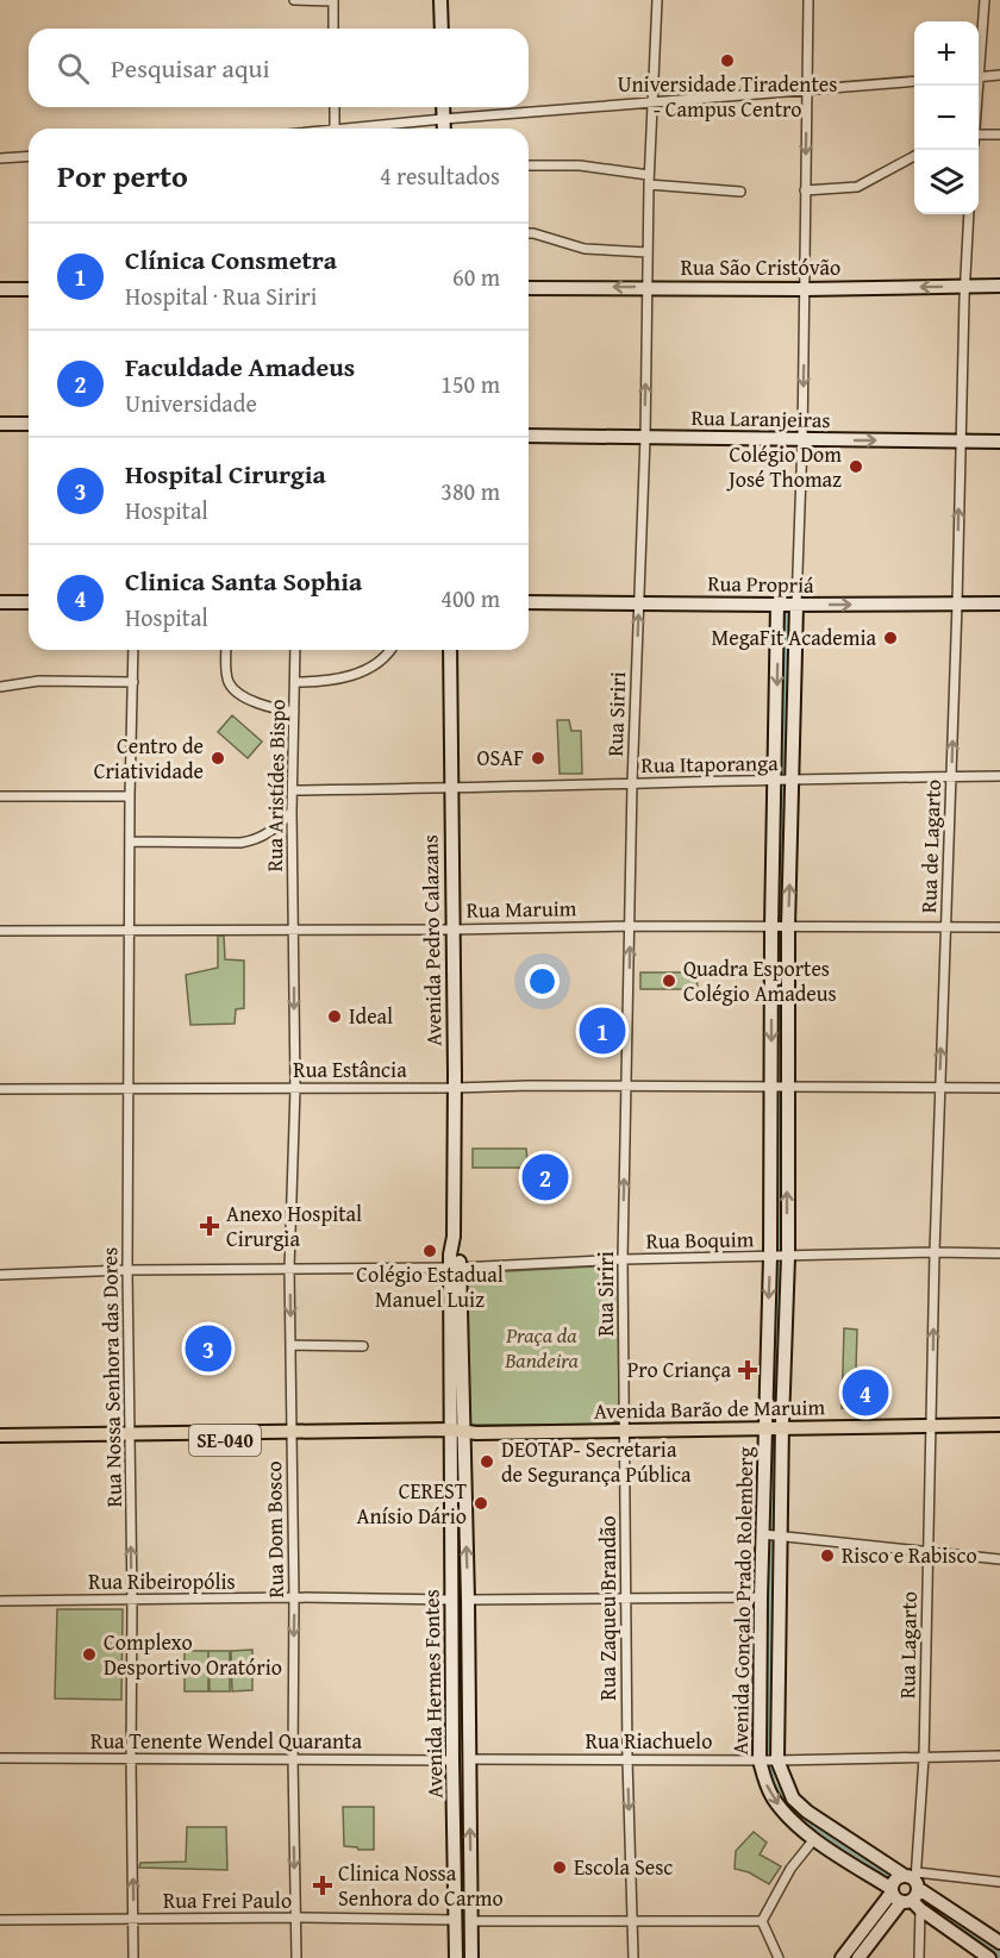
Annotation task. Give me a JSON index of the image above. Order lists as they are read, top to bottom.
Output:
{
  "streets": {
    "main road": ["Avenida Barão de Maruim", "SE-040"],
    "street": [
      "Rua São Cristóvão",
      "Rua Laranjeiras",
      "Rua Propriá",
      "Rua Siriri",
      "Rua Itaporanga",
      "Rua Aristídes Bispo",
      "Rua de Lagarto",
      "Rua Maruim",
      "Avenida Pedro Calazans",
      "Rua Estância",
      "Rua Boquim",
      "Rua Nossa Senhora das Dores",
      "Rua Dom Bosco",
      "Rua Ribeiropólis",
      "Avenida Gonçalo Prado Rolemberg",
      "Rua Zaqueu Brandão",
      "Rua Lagarto",
      "Avenida Hermes Fontes",
      "Rua Tenente Wendel Quaranta",
      "Rua Riachuelo",
      "Rua Frei Paulo"
    ]
  },
  "crossings": [
    ["Rua São Cristóvão", "Rua Siriri"],
    ["Rua São Cristóvão", "Rua de Lagarto"],
    ["Rua Laranjeiras", "Rua Siriri"],
    ["Rua Laranjeiras", "Rua de Lagarto"],
    ["Rua Propriá", "Rua Siriri"],
    ["Rua Propriá", "Rua de Lagarto"],
    ["Rua Siriri", "Rua Itaporanga"],
    ["Rua Siriri", "Rua Maruim"],
    ["Rua Siriri", "Rua Estância"],
    ["Rua Siriri", "Rua Boquim"],
    ["Rua Siriri", "Avenida Barão de Maruim"],
    ["Rua Siriri", "Rua Zaqueu Brandão"],
    ["Rua Itaporanga", "Rua Aristídes Bispo"],
    ["Rua Itaporanga", "Rua de Lagarto"],
    ["Rua Itaporanga", "Avenida Pedro Calazans"],
    ["Rua Aristídes Bispo", "Rua Maruim"],
    ["Rua Aristídes Bispo", "Rua Dom Bosco"],
    ["Rua de Lagarto", "Rua Maruim"],
    ["Rua de Lagarto", "Rua Estância"],
    ["Rua de Lagarto", "Rua Boquim"],
    ["Rua de Lagarto", "Rua Lagarto"],
    ["Rua Maruim", "Avenida Pedro Calazans"],
    ["Rua Maruim", "Rua Nossa Senhora das Dores"],
    ["Rua Maruim", "Rua Dom Bosco"],
    ["Avenida Pedro Calazans", "Rua Estância"],
    ["Avenida Pedro Calazans", "Rua Boquim"],
    ["Avenida Pedro Calazans", "Avenida Barão de Maruim"],
    ["Avenida Pedro Calazans", "SE-040"],
    ["Avenida Pedro Calazans", "Avenida Hermes Fontes"],
    ["Rua Estância", "Rua Nossa Senhora das Dores"],
    ["Rua Estância", "Rua Dom Bosco"],
    ["Rua Boquim", "Rua Nossa Senhora das Dores"],
    ["Rua Boquim", "Rua Dom Bosco"],
    ["Rua Boquim", "Avenida Gonçalo Prado Rolemberg"],
    ["Rua Nossa Senhora das Dores", "SE-040"],
    ["Rua Nossa Senhora das Dores", "Rua Ribeiropólis"],
    ["Rua Nossa Senhora das Dores", "Rua Tenente Wendel Quaranta"],
    ["Rua Nossa Senhora das Dores", "Rua Frei Paulo"],
    ["Avenida Barão de Maruim", "SE-040"],
    ["Avenida Barão de Maruim", "Avenida Gonçalo Prado Rolemberg"],
    ["Avenida Barão de Maruim", "Rua Zaqueu Brandão"],
    ["Avenida Barão de Maruim", "Rua Lagarto"],
    ["Avenida Barão de Maruim", "Avenida Hermes Fontes"],
    ["SE-040", "Rua Dom Bosco"],
    ["SE-040", "Avenida Hermes Fontes"],
    ["Rua Dom Bosco", "Rua Ribeiropólis"],
    ["Rua Dom Bosco", "Rua Tenente Wendel Quaranta"],
    ["Rua Dom Bosco", "Rua Frei Paulo"],
    ["Rua Ribeiropólis", "Avenida Hermes Fontes"],
    ["Avenida Gonçalo Prado Rolemberg", "Rua Lagarto"],
    ["Avenida Gonçalo Prado Rolemberg", "Rua Riachuelo"],
    ["Rua Zaqueu Brandão", "Rua Riachuelo"],
    ["Rua Lagarto", "Rua Riachuelo"],
    ["Avenida Hermes Fontes", "Rua Tenente Wendel Quaranta"],
    ["Avenida Hermes Fontes", "Rua Riachuelo"],
    ["Avenida Hermes Fontes", "Rua Frei Paulo"]
  ],
  "one_way": [
    "Rua Propriá",
    "Rua Siriri",
    "Rua de Lagarto",
    "Rua Dom Bosco"
  ],
  "parks": ["Praça da Bandeira"],
  "places": {
    "other": [
      "Universidade Tiradentes - Campus Centro",
      "Colégio Dom José Thomaz",
      "MegaFit Academia",
      "Centro de Criatividade",
      "OSAF",
      "Quadra Esportes Colégio Amadeus",
      "Ideal",
      "Colégio Estadual Manuel Luiz",
      "DEOTAP- Secretaria de Segurança Pública",
      "CEREST Anísio Dário",
      "Risco e Rabisco",
      "Complexo Desportivo Oratório",
      "Escola Sesc"
    ],
    "health": ["Anexo Hospital Cirurgia", "Pro Criança", "Clinica Nossa Senhora do Carmo"]
  },
  "page": {
    "map_buttons": ["+", "−"],
    "search": "Pesquisar aqui",
    "heading": ["Por perto", "4 resultados"],
    "list": [
      {
        "mark": "1",
        "name": "Clínica Consmetra",
        "note": "Hospital · Rua Siriri",
        "value": "60 m"
      },
      {
        "mark": "2",
        "name": "Faculdade Amadeus",
        "note": "Universidade",
        "value": "150 m"
      },
      {
        "mark": "3",
        "name": "Hospital Cirurgia",
        "note": "Hospital",
        "value": "380 m"
      },
      {
        "mark": "4",
        "name": "Clinica Santa Sophia",
        "note": "Hospital",
        "value": "400 m"
      }
    ],
    "pins": [
      "1",
      "2",
      "3",
      "4"
    ]
  }
}
